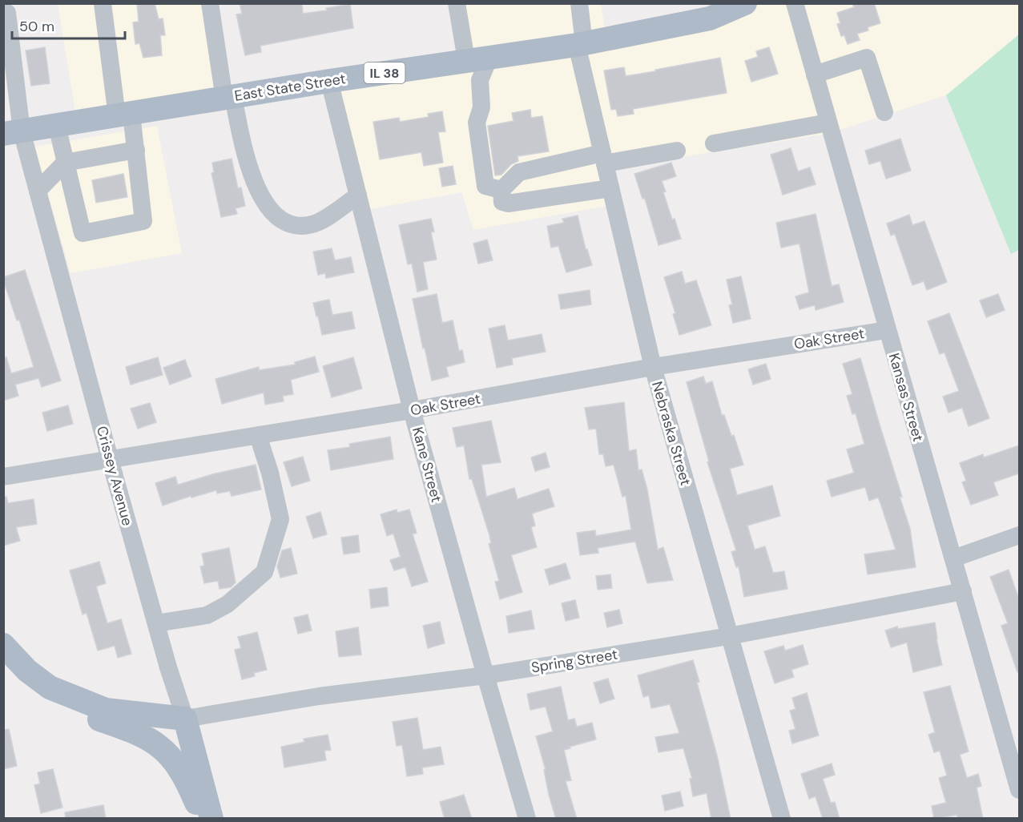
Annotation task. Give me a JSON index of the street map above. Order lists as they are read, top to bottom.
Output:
{
  "streets": {
    "main road": ["IL 38", "East State Street", "Crissey Avenue"],
    "street": [
      "Oak Street",
      "Kansas Street",
      "Nebraska Street",
      "Kane Street",
      "Spring Street"
    ]
  },
  "crossings": [
    ["East State Street", "Nebraska Street"],
    ["East State Street", "Kane Street"],
    ["East State Street", "Crissey Avenue"],
    ["Oak Street", "Kansas Street"],
    ["Oak Street", "Nebraska Street"],
    ["Oak Street", "Kane Street"],
    ["Oak Street", "Crissey Avenue"],
    ["Kansas Street", "Spring Street"],
    ["Nebraska Street", "Spring Street"],
    ["Kane Street", "Spring Street"],
    ["Crissey Avenue", "Spring Street"]
  ],
  "scale_bar": "50 m"
}
